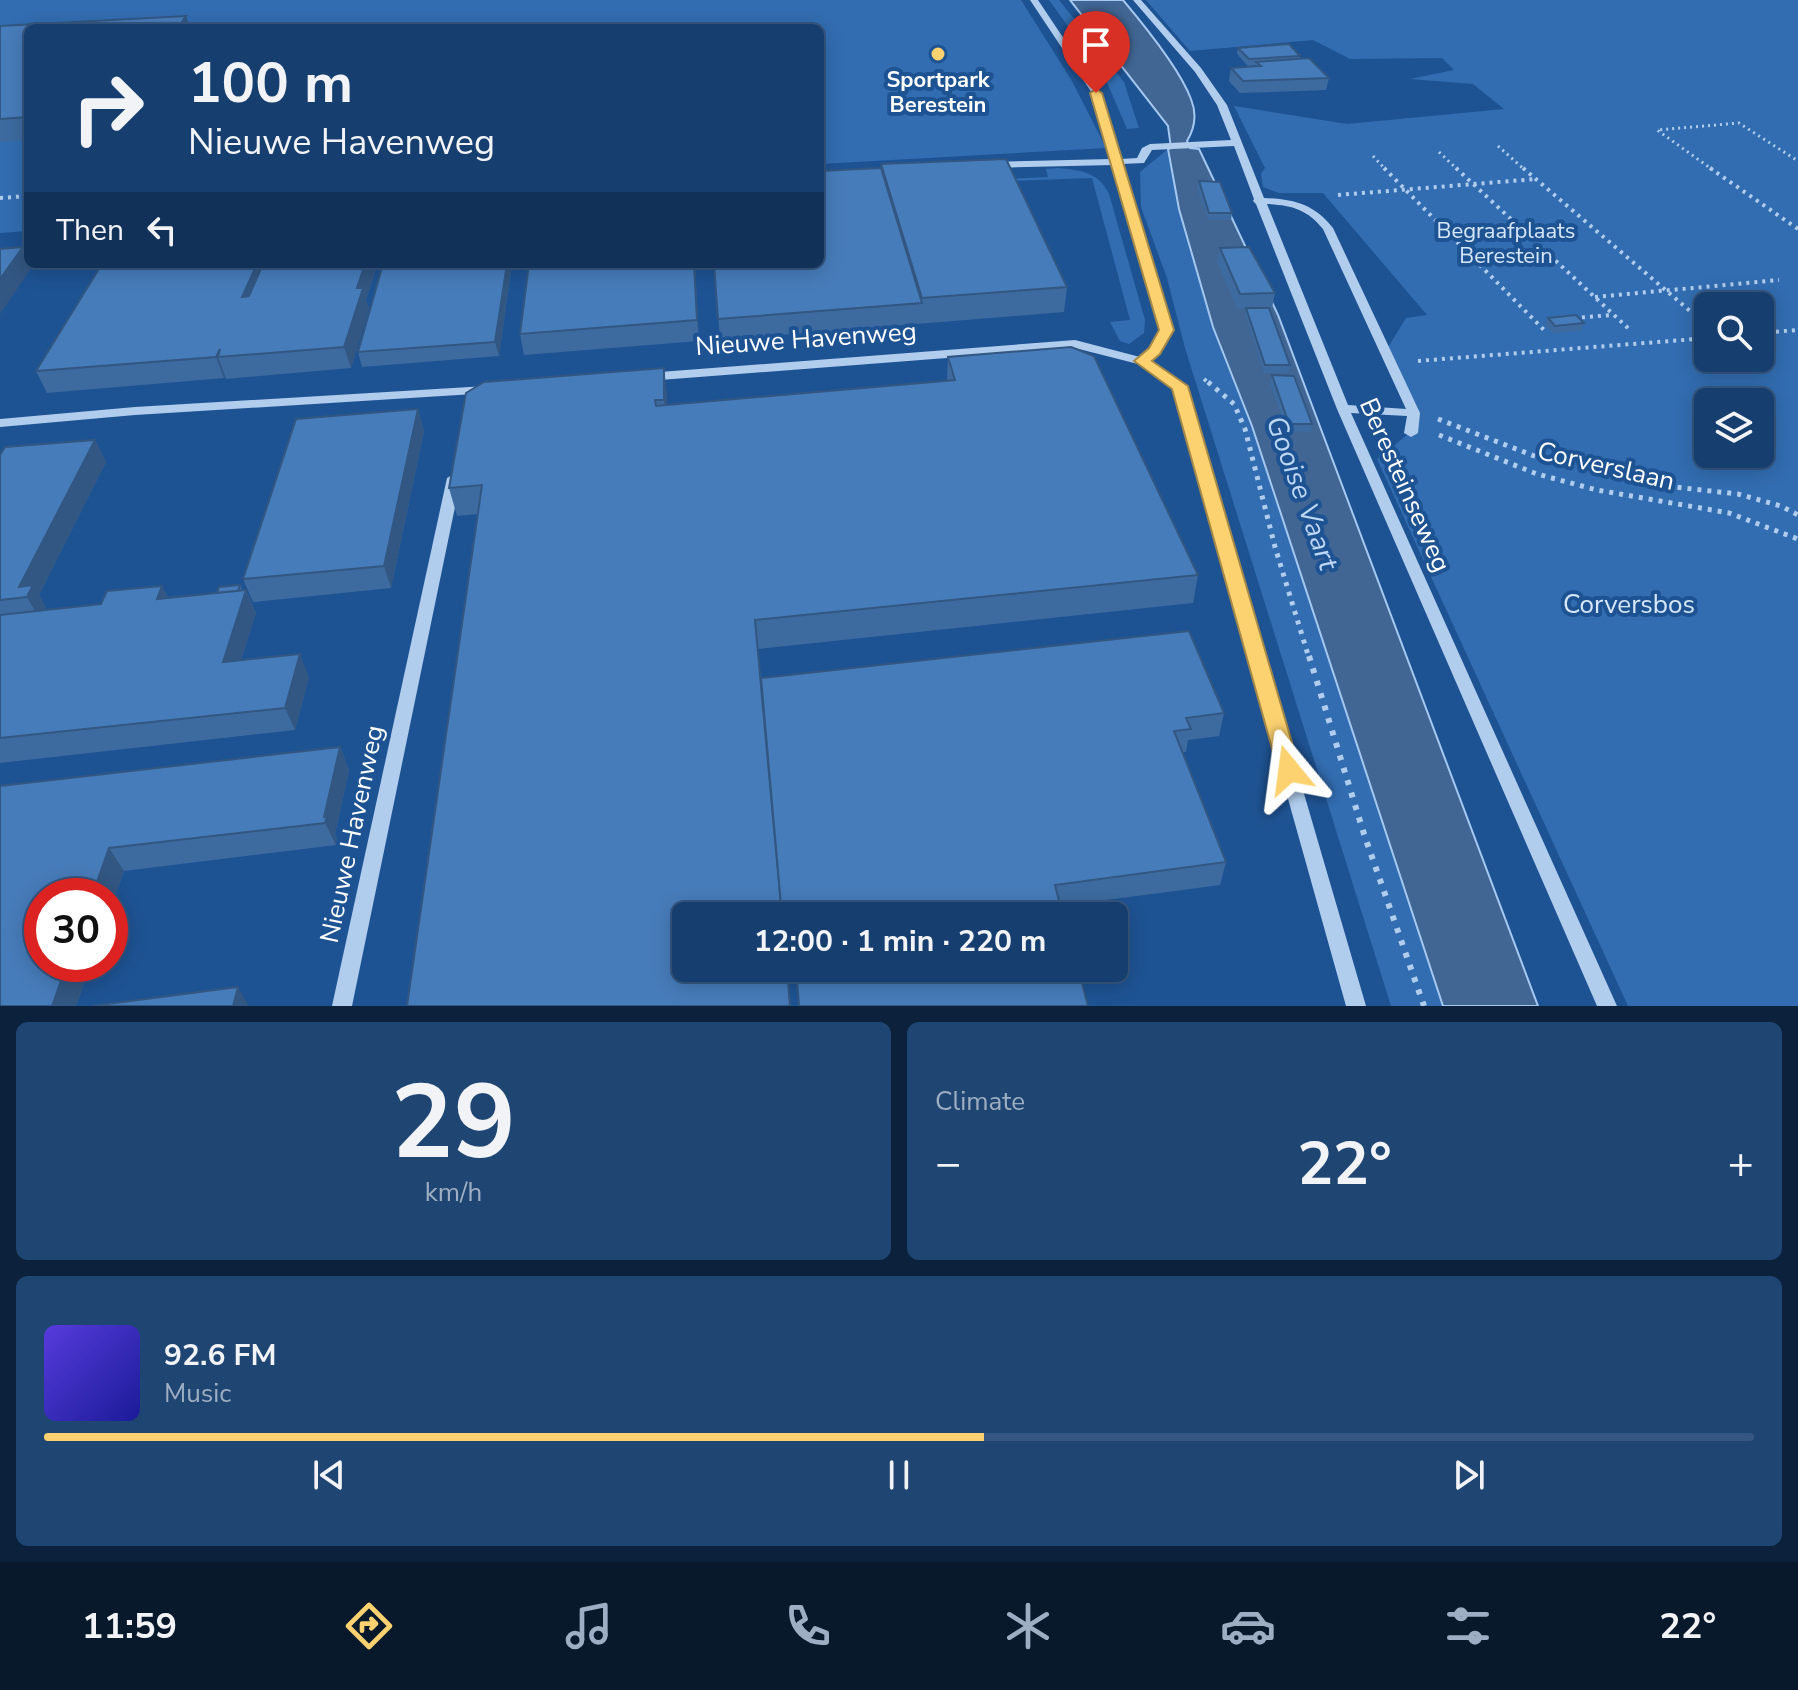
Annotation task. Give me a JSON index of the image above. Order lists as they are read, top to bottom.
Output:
{
  "streets": {
    "street": ["Nieuwe Havenweg", "Beresteinseweg"],
    "path": ["Corverslaan"]
  },
  "water": ["Gooise Vaart"],
  "parks": ["Begraafplaats Berestein", "Corversbos"],
  "places": ["Sportpark Berestein"],
  "page": {
    "turn": ["100 m", "Nieuwe Havenweg"],
    "then": "Then",
    "limit": "30",
    "trip": "12:00 · 1 min · 220 m",
    "tile": [
      ["29", "km/h"],
      "Climate"
    ],
    "heat": ["−", "22°", "+"],
    "song": ["92.6 FM", "Music"],
    "tabs": ["11:59", "22°"]
  }
}
